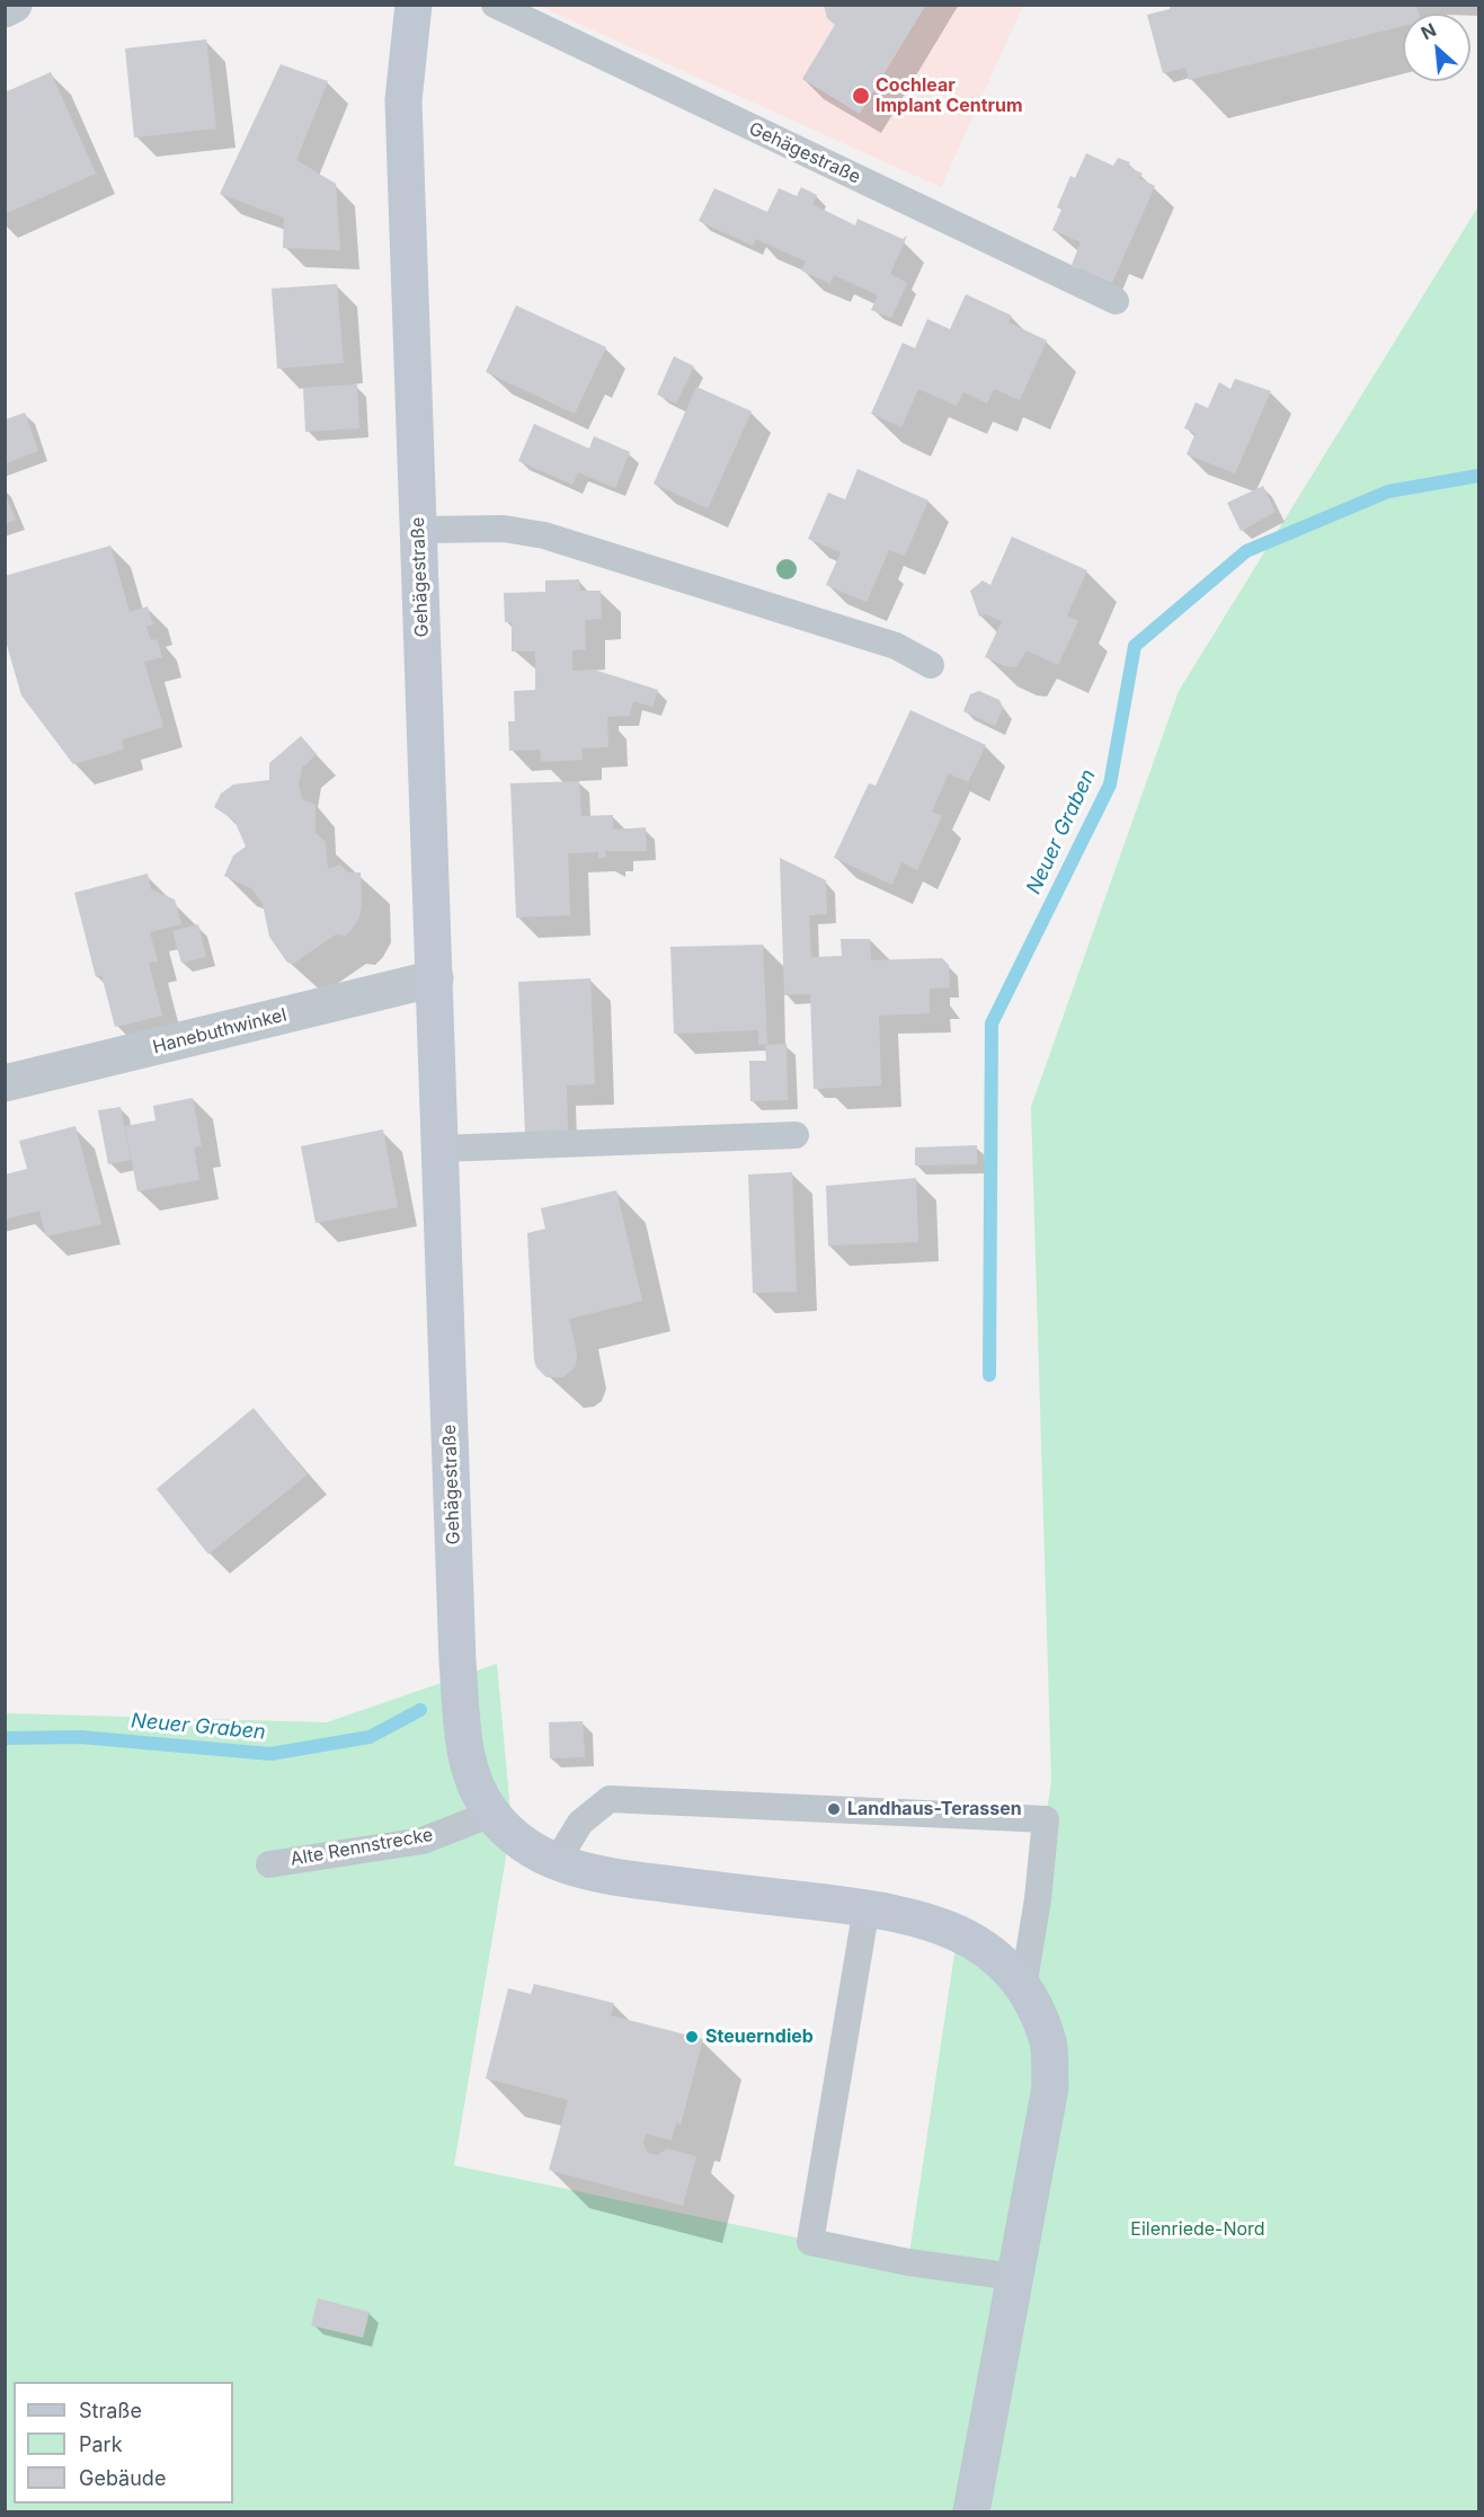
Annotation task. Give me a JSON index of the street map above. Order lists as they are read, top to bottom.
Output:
{
  "streets": {
    "street": ["Gehägestraße", "Hanebuthwinkel"],
    "lane": ["Alte Rennstrecke"]
  },
  "crossings": [
    ["Gehägestraße", "Hanebuthwinkel"],
    ["Gehägestraße", "Alte Rennstrecke"]
  ],
  "water": ["Neuer Graben"],
  "parks": ["Eilenriede-Nord"],
  "places": ["Cochlear Implant Centrum", "Landhaus-Terassen", "Steuerndieb"],
  "legend": ["Straße", "Park", "Gebäude"],
  "north": "top left"
}
